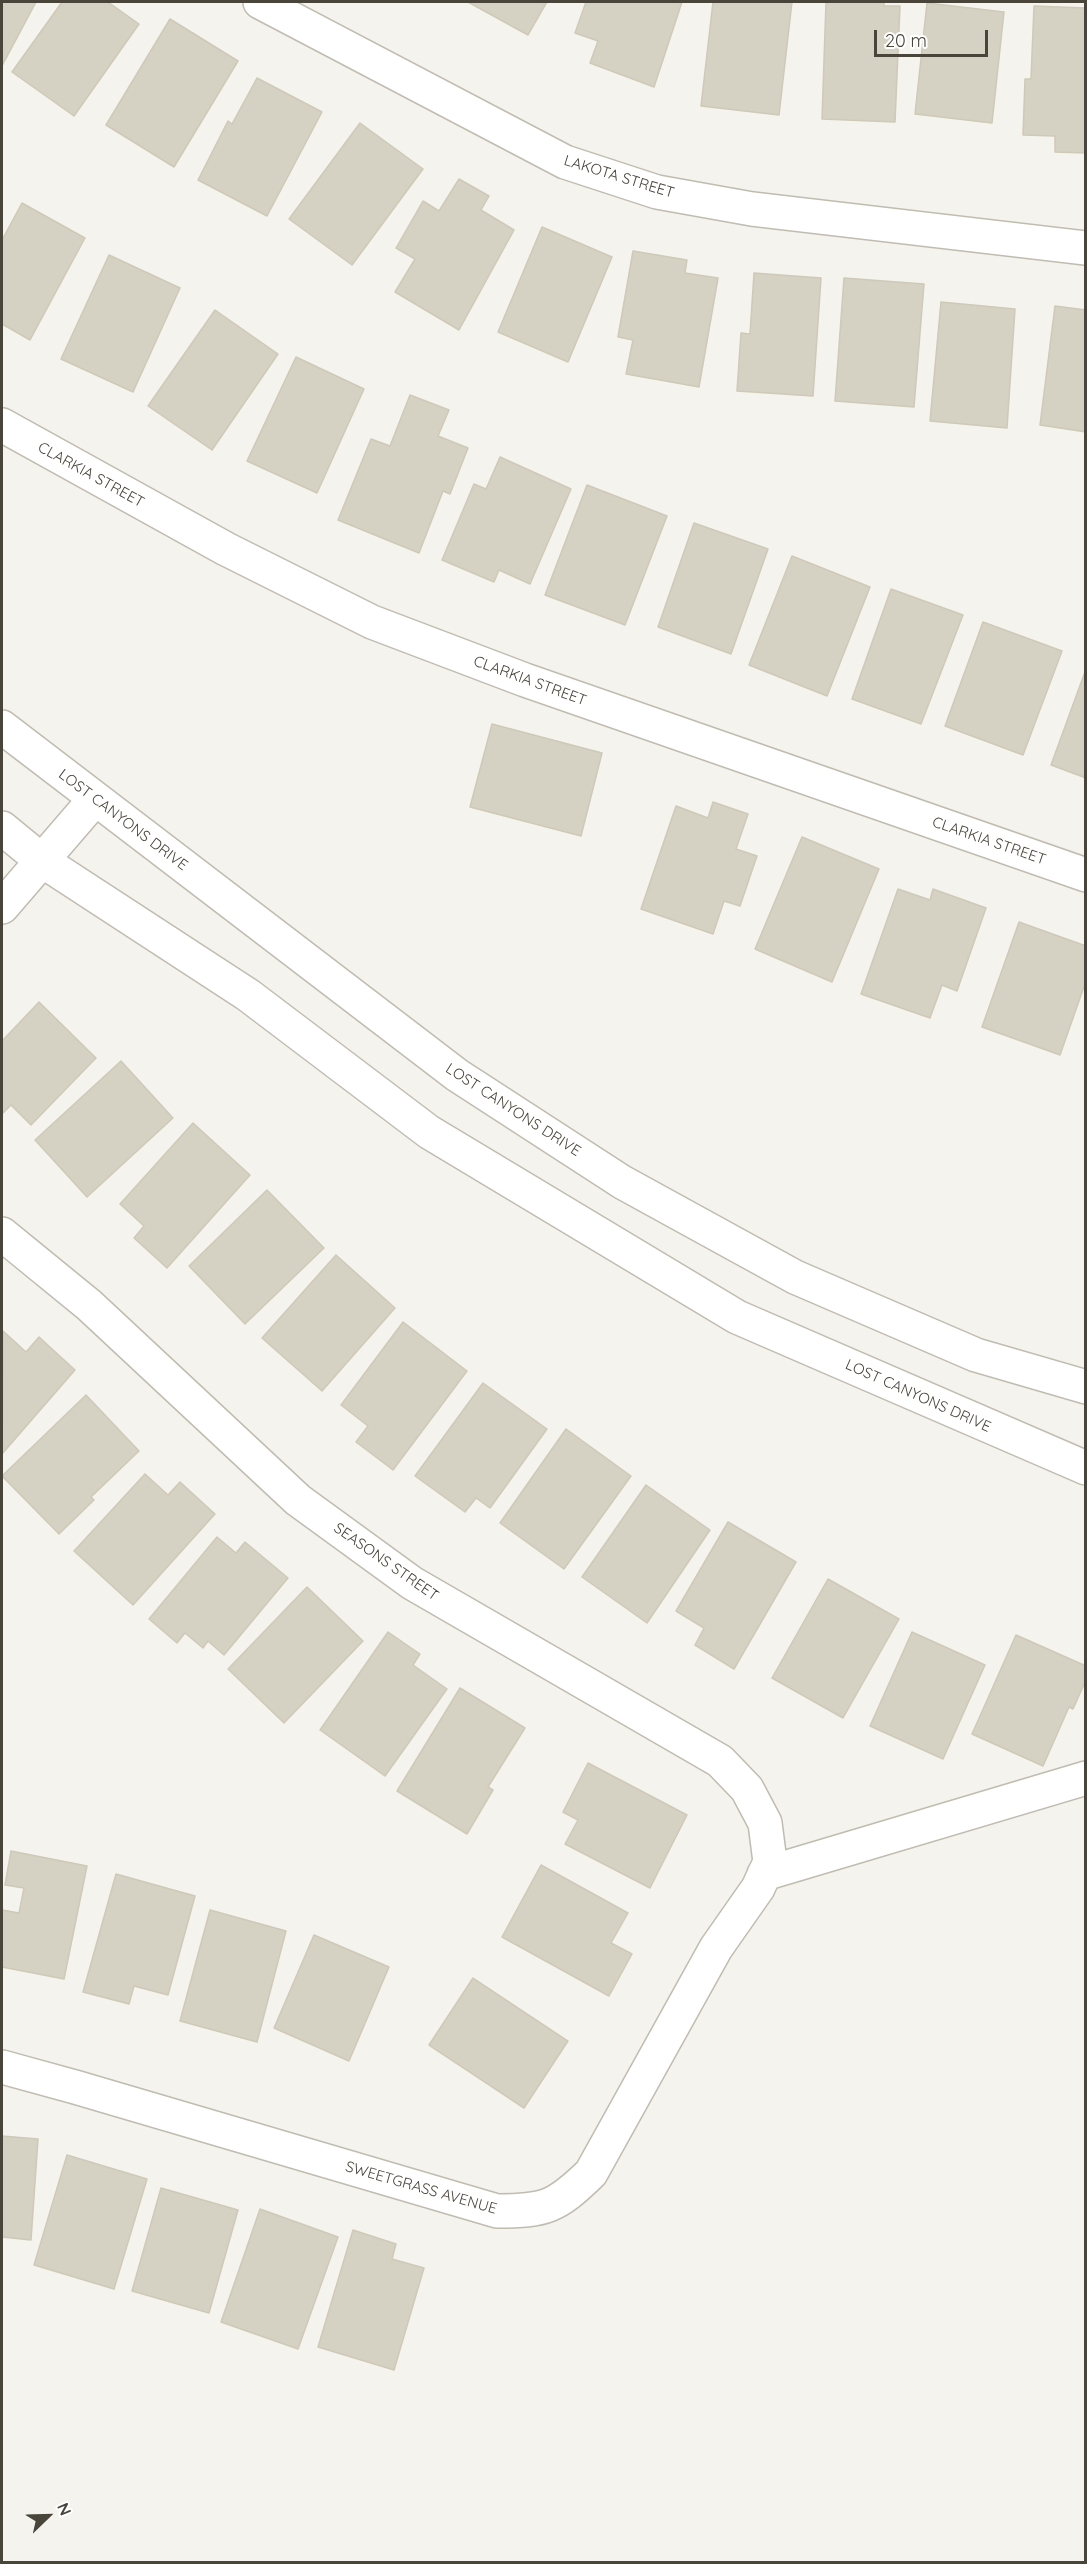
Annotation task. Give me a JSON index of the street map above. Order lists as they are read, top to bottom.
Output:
{
  "streets": {
    "street": [
      "LAKOTA STREET",
      "CLARKIA STREET",
      "LOST CANYONS DRIVE",
      "SEASONS STREET",
      "SWEETGRASS AVENUE"
    ]
  },
  "crossings": [
    ["SEASONS STREET", "SWEETGRASS AVENUE"]
  ],
  "scale_bar": "20 m",
  "north": "top right"
}
